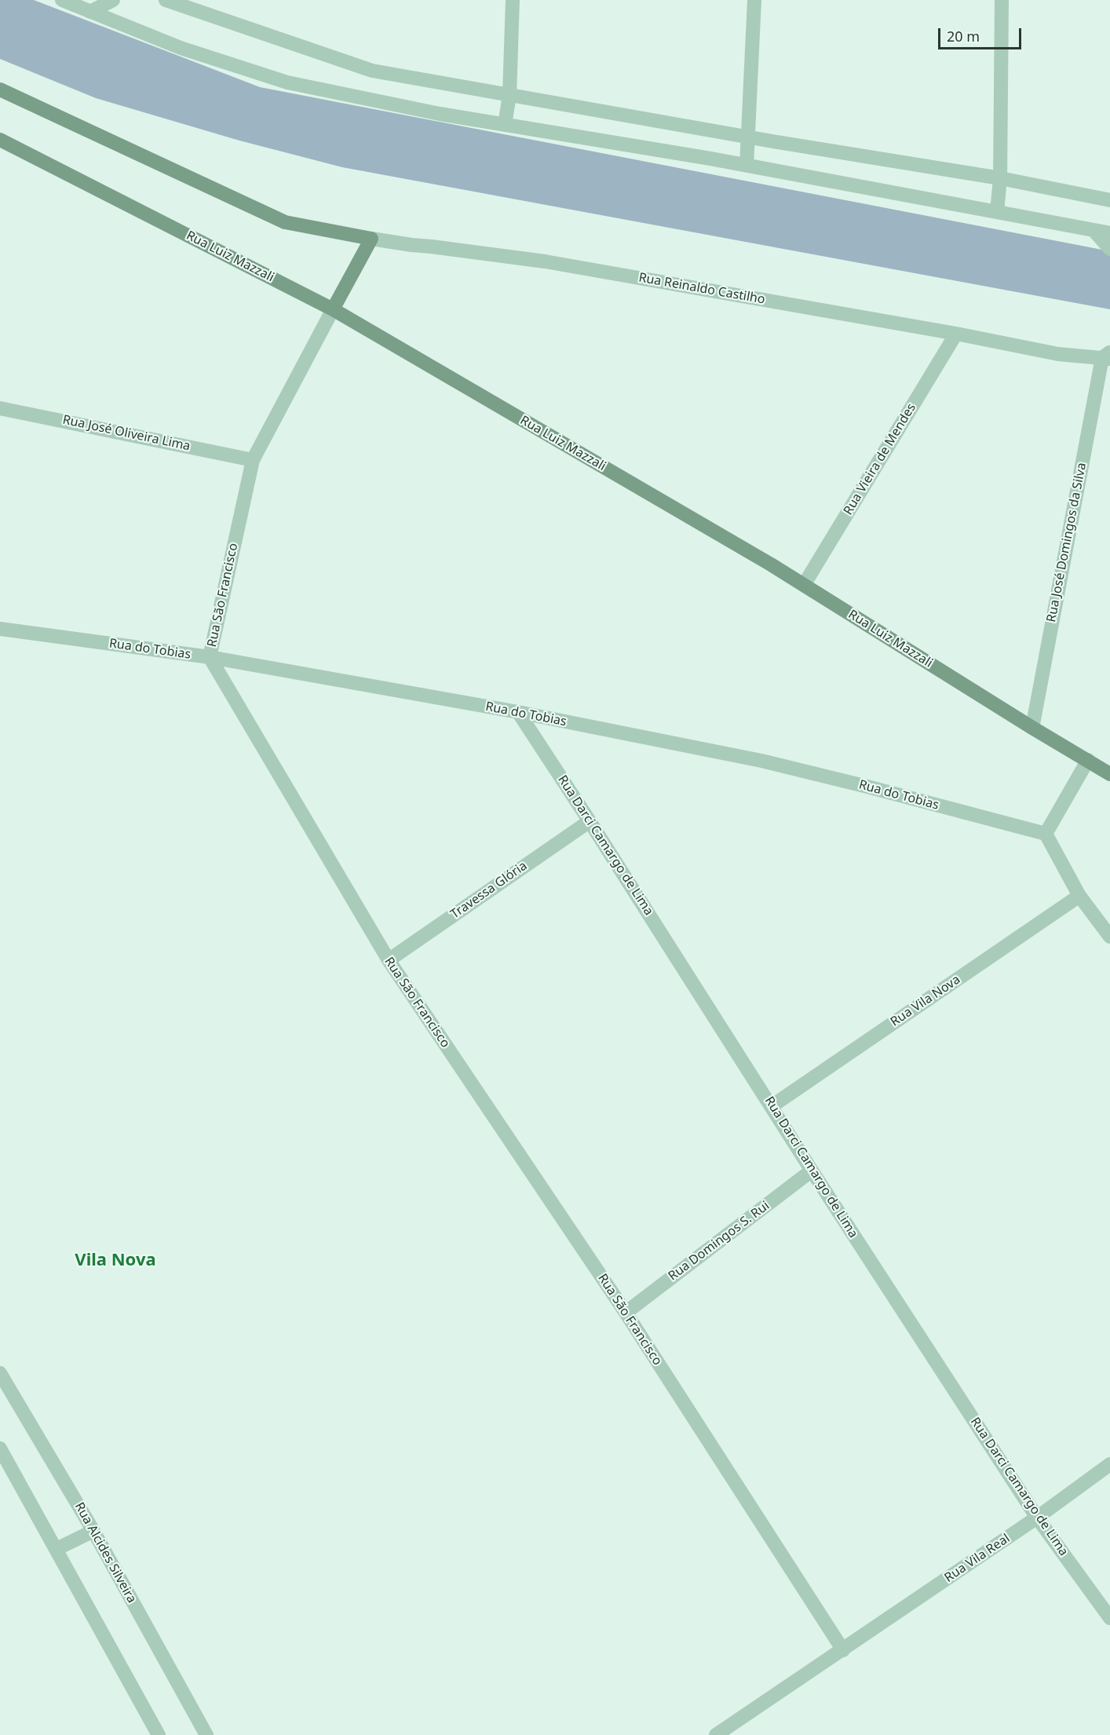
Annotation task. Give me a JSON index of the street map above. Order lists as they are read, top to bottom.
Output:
{
  "streets": {
    "street": [
      "Rua Luiz Mazzali",
      "Rua Reinaldo Castilho",
      "Rua José Oliveira Lima",
      "Rua Vieira de Mendes",
      "Rua José Domingos da Silva",
      "Rua São Francisco",
      "Rua do Tobias",
      "Rua Darci Camargo de Lima",
      "Travessa Glória",
      "Rua Vila Nova",
      "Rua Domingos S. Rui",
      "Rua Alcides Silveira",
      "Rua Vila Real"
    ]
  },
  "crossings": [
    ["Rua Luiz Mazzali", "Rua Vieira de Mendes"],
    ["Rua Luiz Mazzali", "Rua José Domingos da Silva"],
    ["Rua Luiz Mazzali", "Rua São Francisco"],
    ["Rua Reinaldo Castilho", "Rua Vieira de Mendes"],
    ["Rua Reinaldo Castilho", "Rua José Domingos da Silva"],
    ["Rua José Oliveira Lima", "Rua São Francisco"],
    ["Rua São Francisco", "Rua do Tobias"],
    ["Rua São Francisco", "Travessa Glória"],
    ["Rua São Francisco", "Rua Domingos S. Rui"],
    ["Rua São Francisco", "Rua Vila Real"],
    ["Rua do Tobias", "Rua Darci Camargo de Lima"],
    ["Rua Darci Camargo de Lima", "Travessa Glória"],
    ["Rua Darci Camargo de Lima", "Rua Vila Nova"],
    ["Rua Darci Camargo de Lima", "Rua Domingos S. Rui"],
    ["Rua Darci Camargo de Lima", "Rua Vila Real"]
  ],
  "districts": ["Vila Nova"],
  "scale_bar": "20 m"
}
